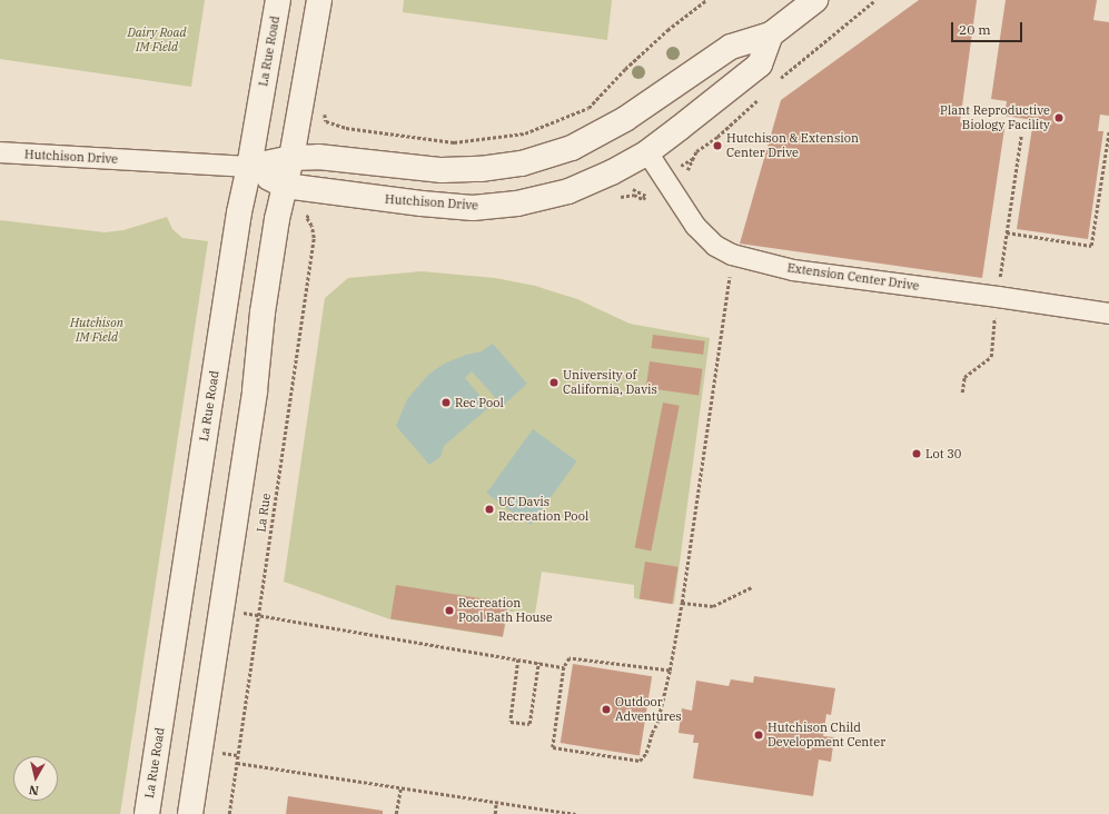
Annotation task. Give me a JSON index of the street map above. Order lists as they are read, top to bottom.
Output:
{
  "streets": {
    "main road": ["La Rue Road", "Hutchison Drive"],
    "street": ["Extension Center Drive"],
    "path": ["La Rue"]
  },
  "crossings": [
    ["La Rue Road", "Hutchison Drive"],
    ["Hutchison Drive", "Extension Center Drive"]
  ],
  "parks": ["Dairy Road IM Field", "Hutchison IM Field"],
  "places": [
    "Plant Reproductive Biology Facility",
    "Hutchison & Extension Center Drive",
    "University of California, Davis",
    "Rec Pool",
    "Lot 30",
    "UC Davis Recreation Pool",
    "Recreation Pool Bath House",
    "Outdoor Adventures",
    "Hutchison Child Development Center"
  ],
  "scale_bar": "20 m",
  "north": "bottom"
}
